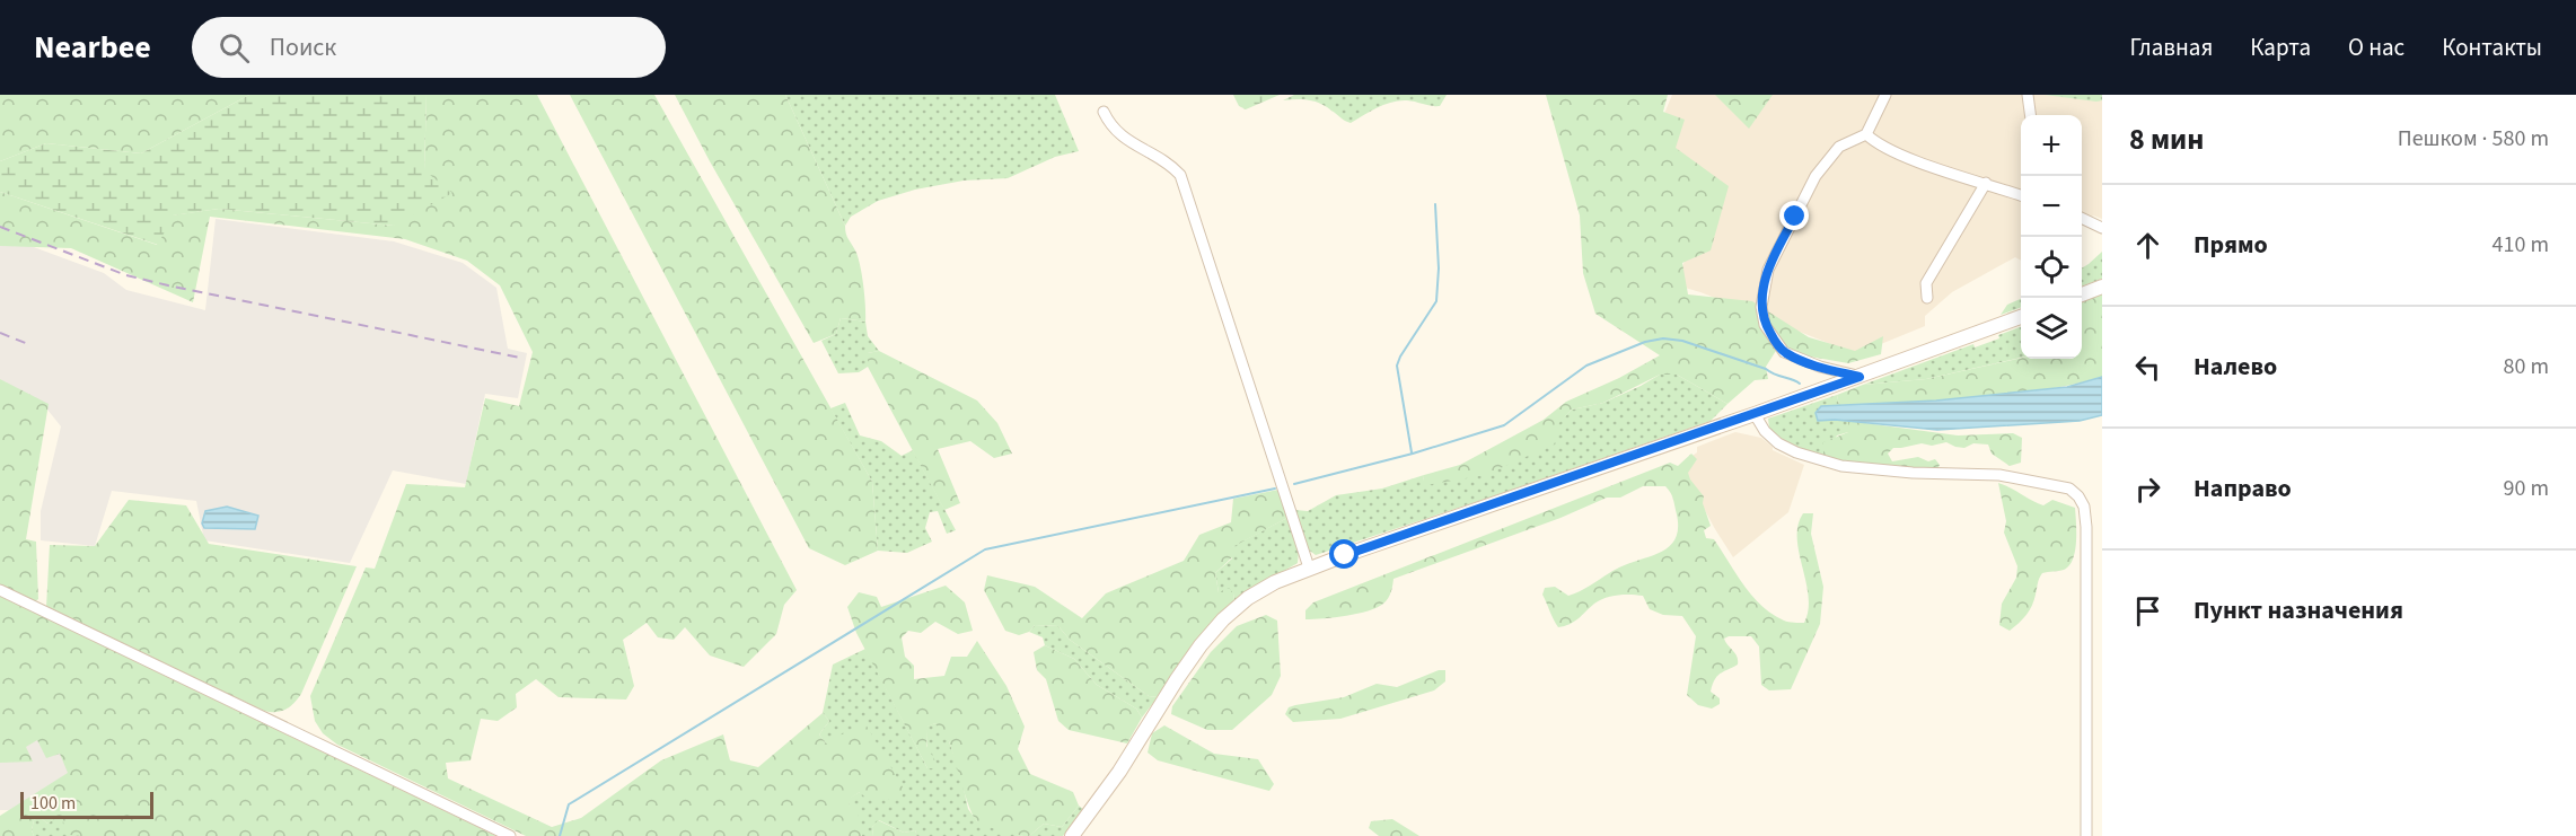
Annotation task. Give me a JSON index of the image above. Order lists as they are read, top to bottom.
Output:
{
  "scale_bar": "100 m",
  "page": {
    "header": "Nearbee",
    "search": "Поиск",
    "nav": [
      "Главная",
      "Карта",
      "О нас",
      "Контакты"
    ],
    "heading": ["8 мин", "Пешком · 580 m"],
    "map_buttons": ["+", "−"],
    "list": [
      ["Прямо", "410 m"],
      ["Налево", "80 m"],
      ["Направо", "90 m"],
      "Пункт назначения"
    ],
    "scale": "100 m"
  }
}
